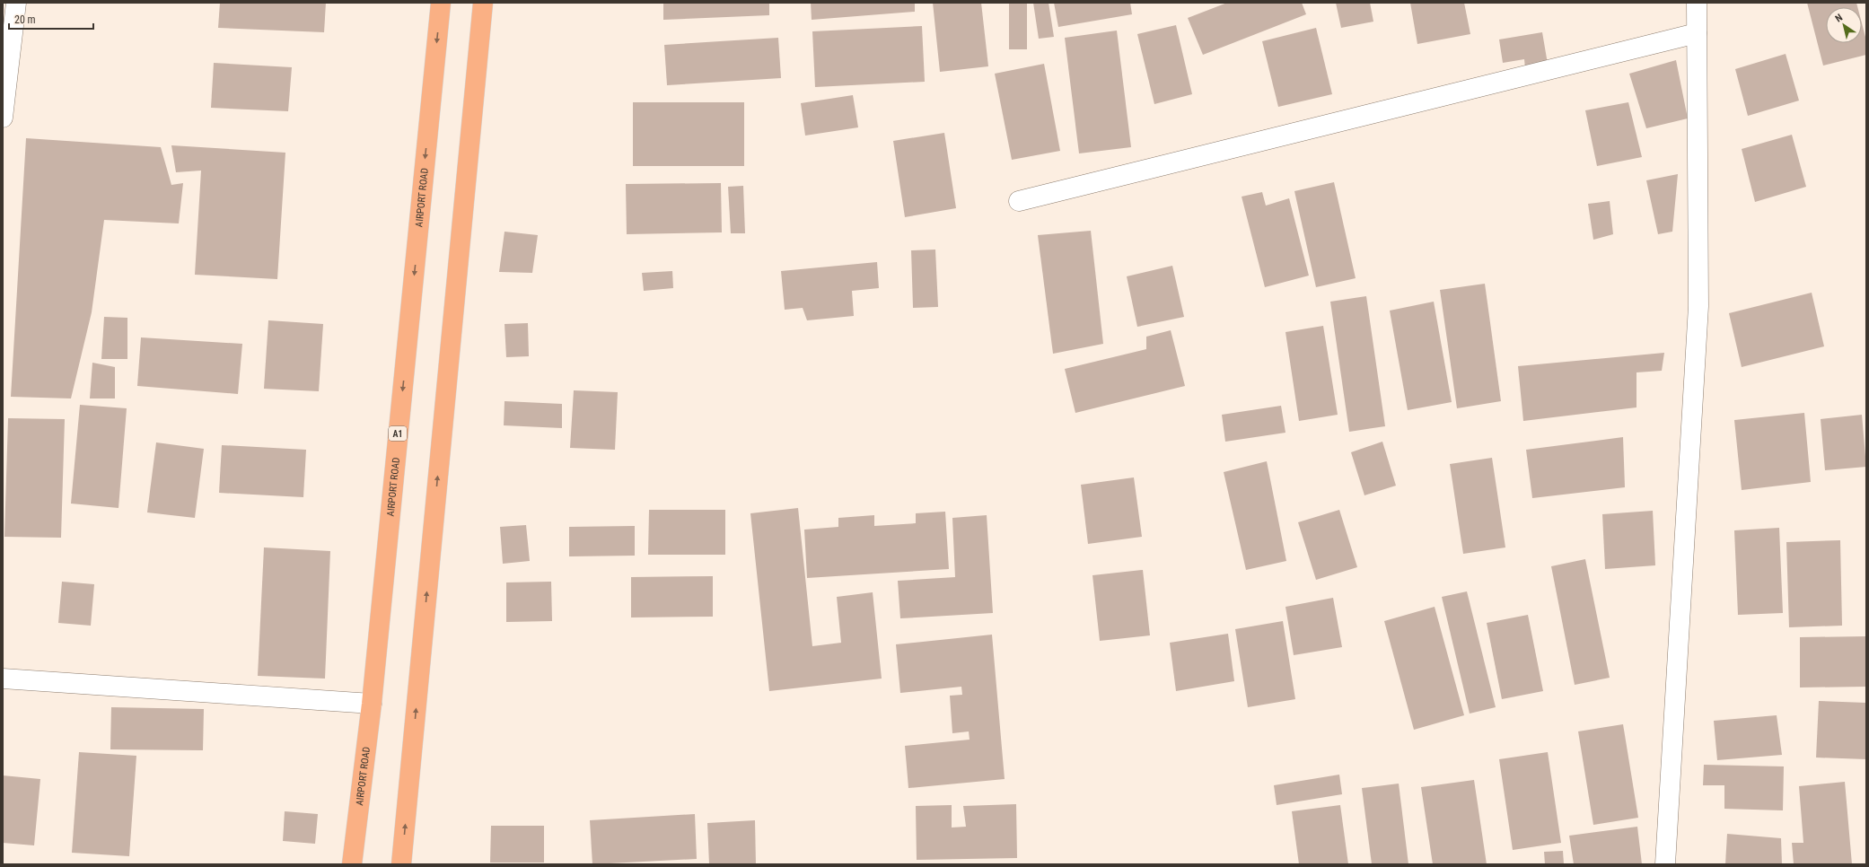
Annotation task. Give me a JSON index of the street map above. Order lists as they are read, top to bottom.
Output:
{
  "streets": {
    "highway": ["AIRPORT ROAD", "A1"]
  },
  "scale_bar": "20 m",
  "north": "top left"
}
